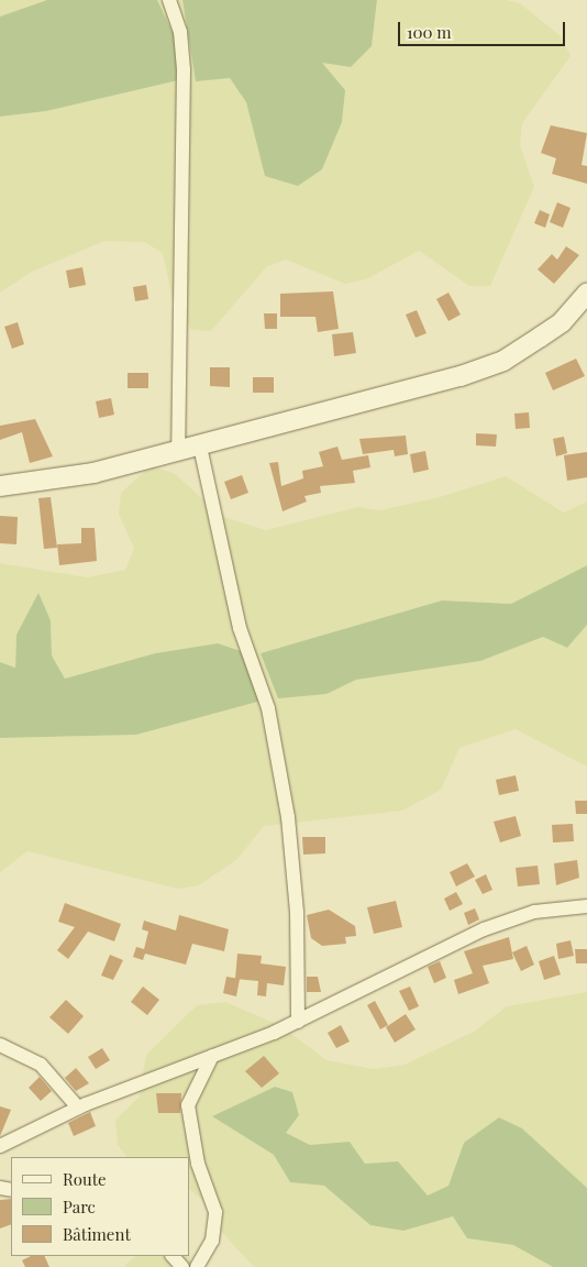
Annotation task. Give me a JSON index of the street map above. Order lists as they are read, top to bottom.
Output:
{
  "legend": ["Route", "Parc", "Bâtiment"],
  "scale_bar": "100 m"
}
